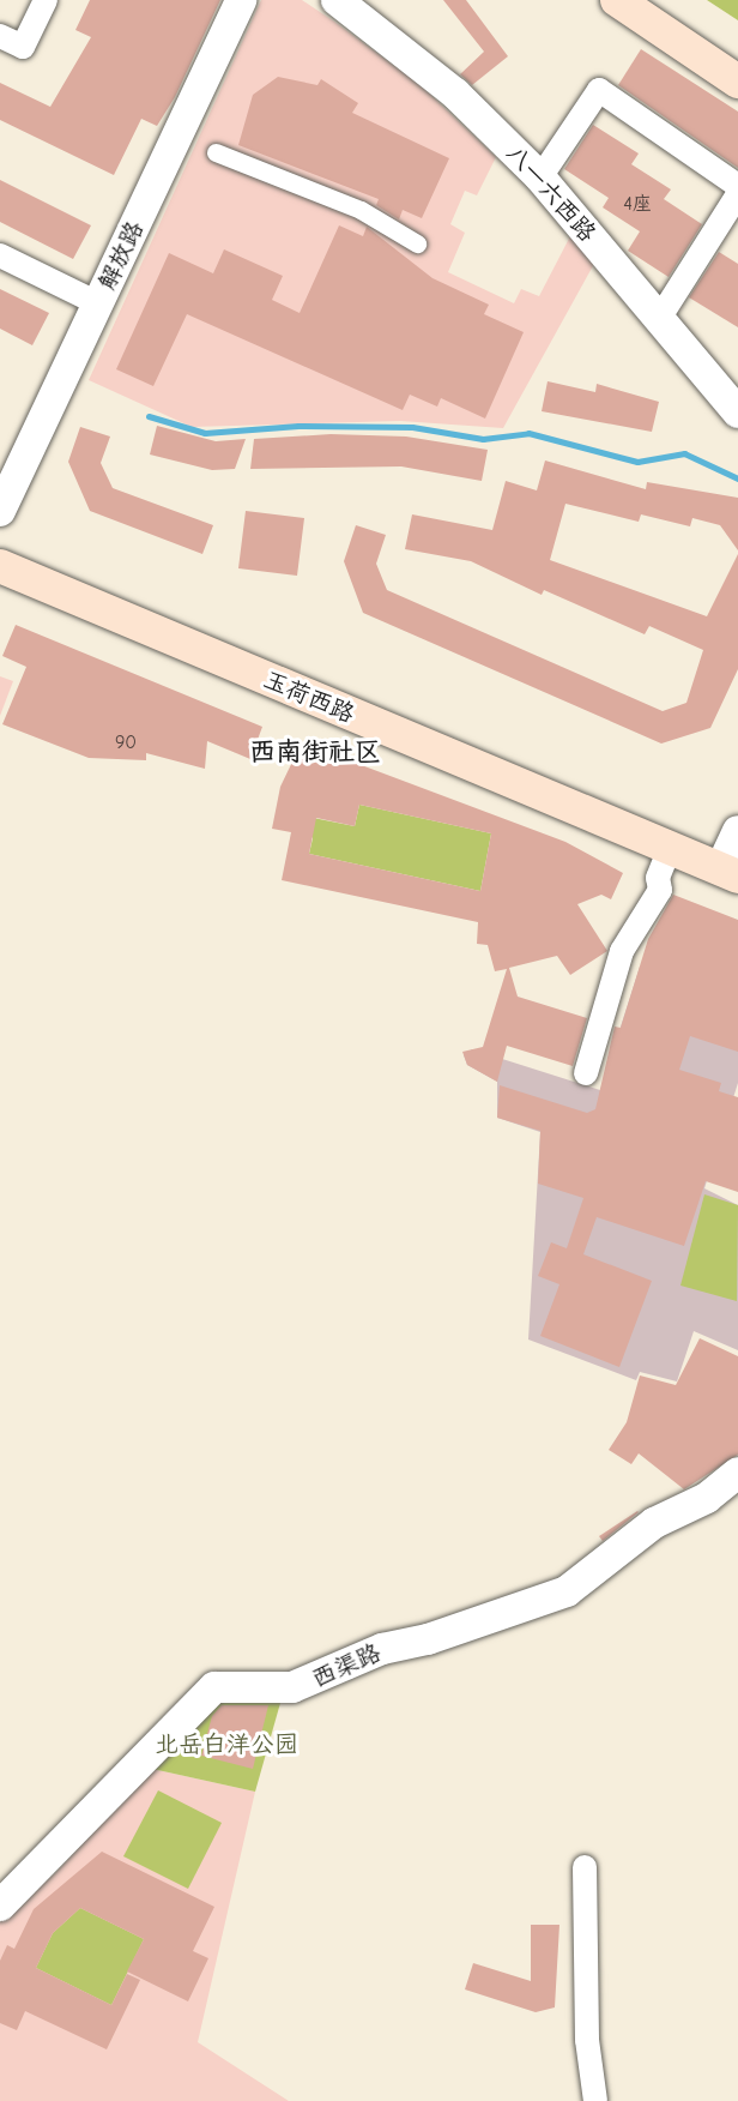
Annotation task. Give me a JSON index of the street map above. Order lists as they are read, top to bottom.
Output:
{
  "streets": {
    "main road": ["玉荷西路"],
    "street": ["八一六西路", "解放路", "西渠路"]
  },
  "districts": ["西南街社区"],
  "parks": ["北岳白洋公园"],
  "house_numbers": ["4座", "90"]
}
